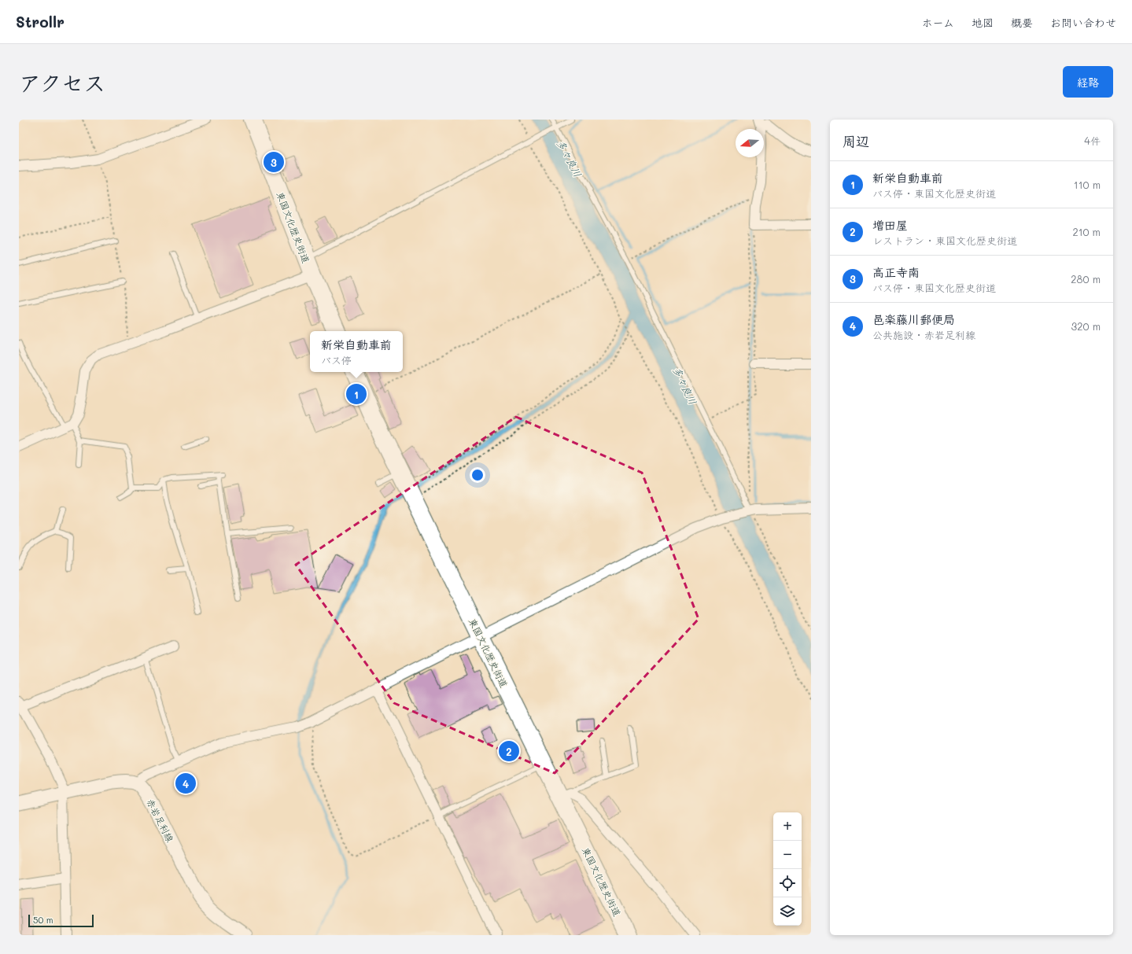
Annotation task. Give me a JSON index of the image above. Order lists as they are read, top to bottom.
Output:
{
  "streets": {
    "highway": ["東国文化歴史街道"],
    "main road": ["赤岩足利線"]
  },
  "water": ["多々良川"],
  "scale_bar": "50 m",
  "north": "left",
  "page": {
    "header": "Strollr",
    "nav": [
      "ホーム",
      "地図",
      "概要",
      "お問い合わせ"
    ],
    "title": "アクセス",
    "buttons": "経路",
    "heading": ["周辺", "4件"],
    "pins": [
      "3",
      "1",
      "2",
      "4"
    ],
    "list": [
      {
        "mark": "1",
        "name": "新栄自動車前",
        "note": "バス停 · 東国文化歴史街道",
        "value": "110 m"
      },
      {
        "mark": "2",
        "name": "増田屋",
        "note": "レストラン · 東国文化歴史街道",
        "value": "210 m"
      },
      {
        "mark": "3",
        "name": "高正寺南",
        "note": "バス停 · 東国文化歴史街道",
        "value": "280 m"
      },
      {
        "mark": "4",
        "name": "邑楽藤川郵便局",
        "note": "公共施設 · 赤岩足利線",
        "value": "320 m"
      }
    ],
    "popup": ["新栄自動車前", "バス停"],
    "map_buttons": ["+", "−"],
    "scale": "50 m"
  }
}
